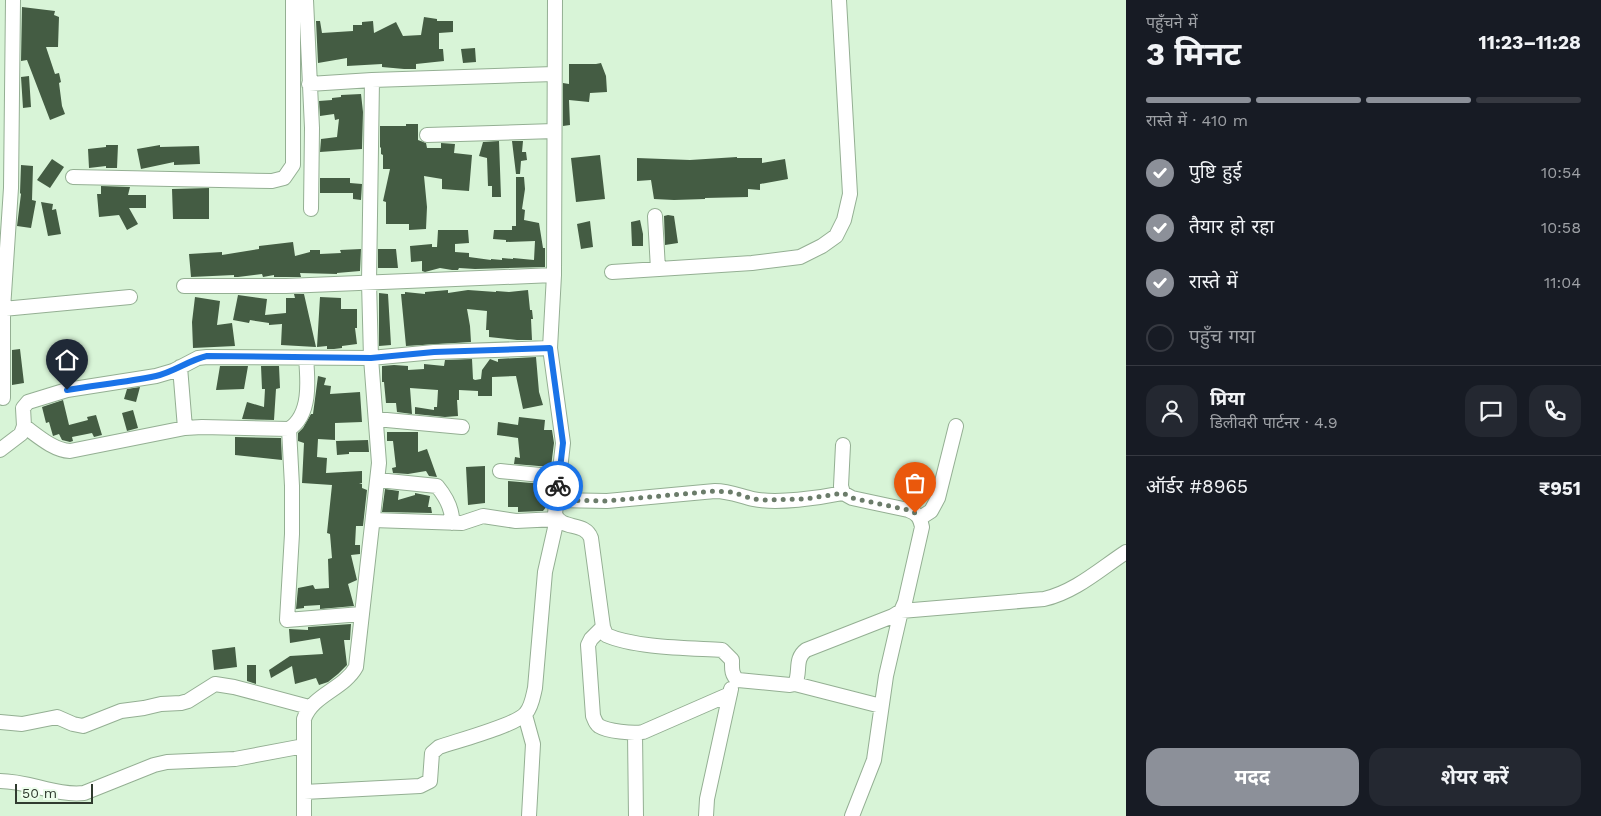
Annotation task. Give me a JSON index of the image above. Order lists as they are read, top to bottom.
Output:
{
  "scale_bar": "50 m",
  "page": {
    "heading": ["3 मिनट", "पहुँचने में", "11:23–11:28"],
    "panel": [
      "प्रिया",
      "डिलीवरी पार्टनर · 4.9",
      "ऑर्डर #8965",
      "₹951"
    ],
    "bar": "रास्ते में · 410 m",
    "list": [
      ["पुष्टि हुई", "10:54"],
      ["तैयार हो रहा", "10:58"],
      ["रास्ते में", "11:04"],
      "पहुँच गया"
    ],
    "buttons": ["मदद", "शेयर करें"],
    "scale": "50 m"
  }
}
